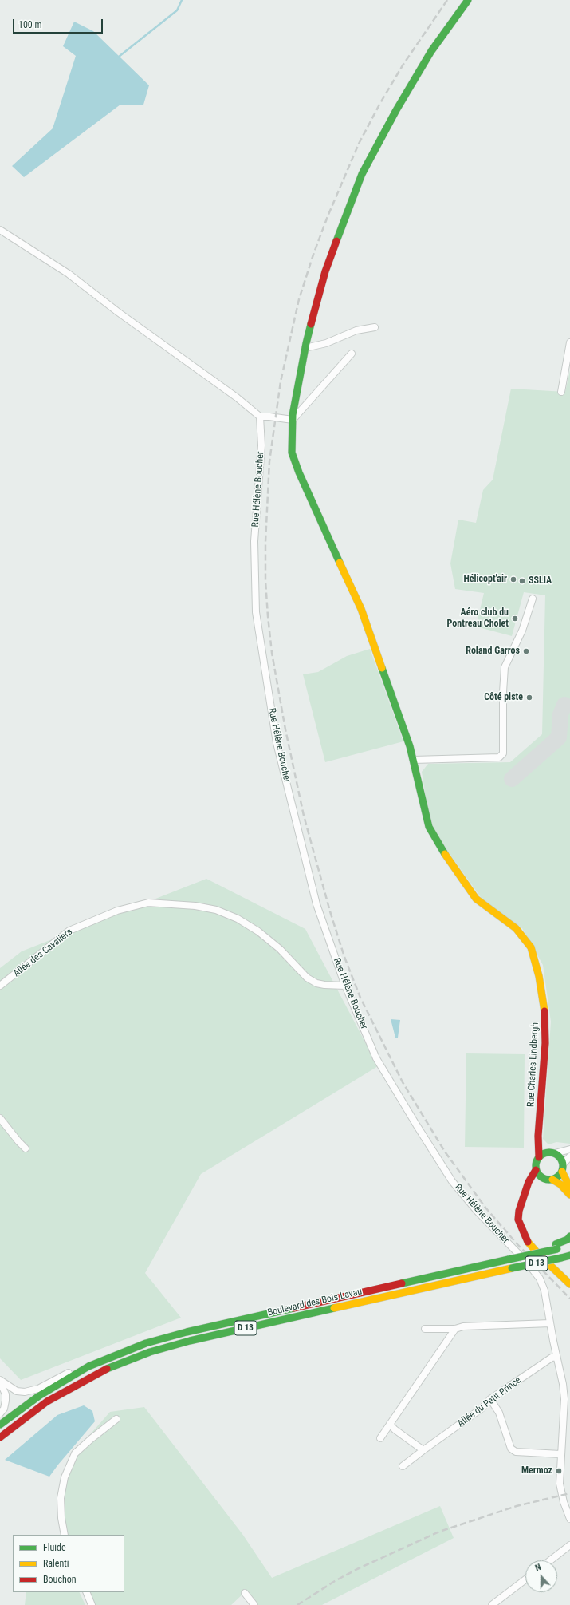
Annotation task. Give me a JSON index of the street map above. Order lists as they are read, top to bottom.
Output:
{
  "streets": {
    "street": [
      "Rue Hélène Boucher",
      "Allée des Cavaliers",
      "Rue Charles Lindbergh",
      "D 13",
      "Boulevard des Bois Lavau",
      "Allée du Petit Prince"
    ]
  },
  "crossings": [
    ["Rue Hélène Boucher", "Allée des Cavaliers"],
    ["Rue Hélène Boucher", "Allée du Petit Prince"],
    ["D 13", "Boulevard des Bois Lavau"]
  ],
  "places": [
    "Hélicopt'air",
    "SSLIA",
    "Aéro club du Pontreau Cholet",
    "Roland Garros",
    "Côté piste",
    "Mermoz"
  ],
  "legend": ["Fluide", "Ralenti", "Bouchon"],
  "scale_bar": "100 m",
  "north": "top"
}
